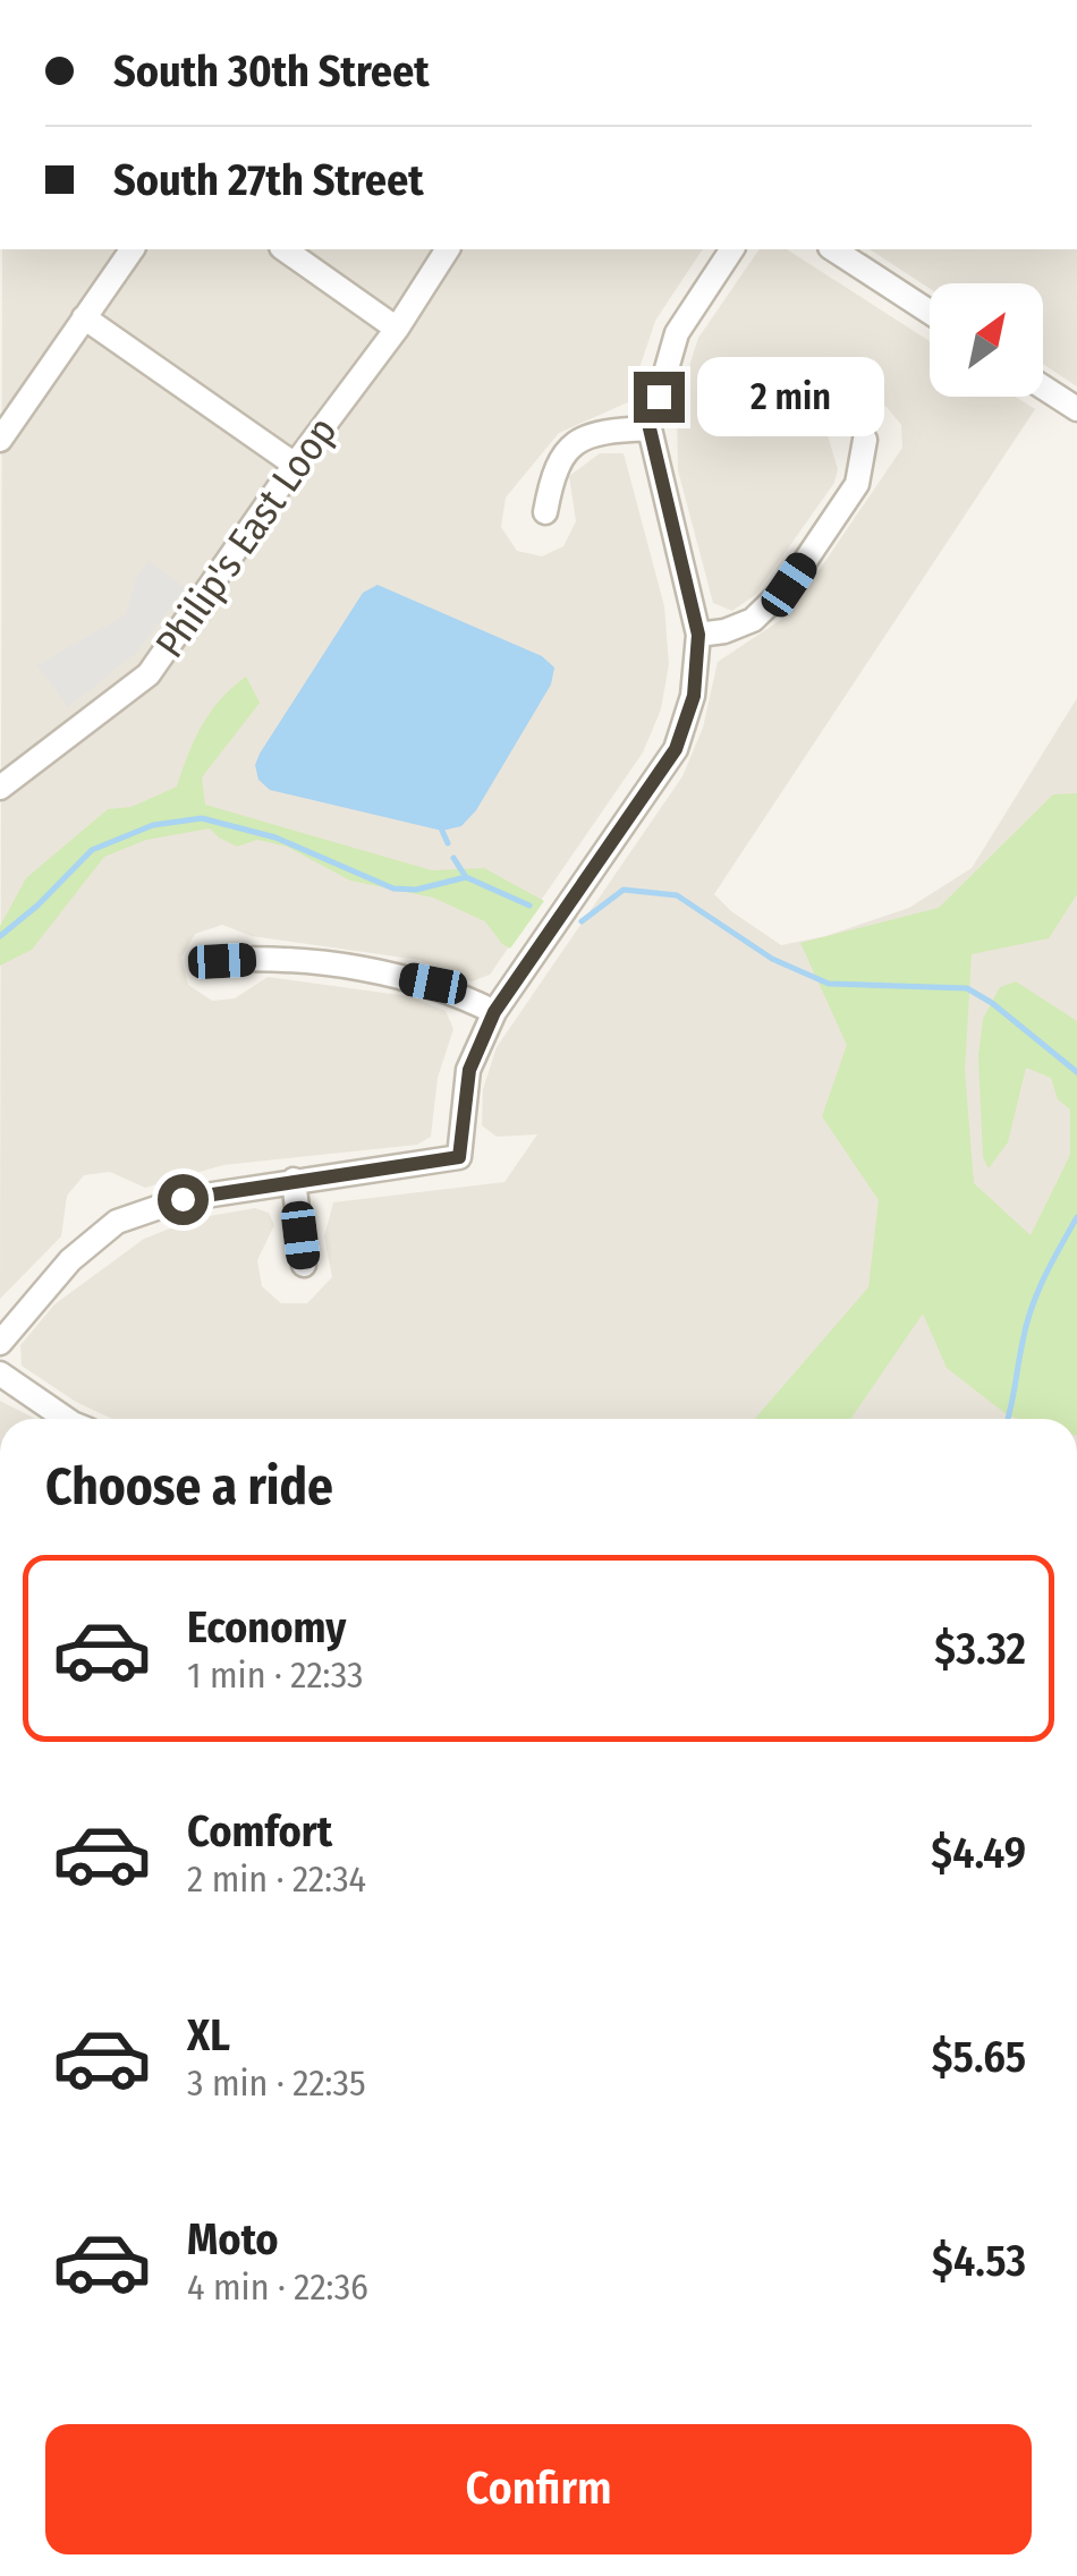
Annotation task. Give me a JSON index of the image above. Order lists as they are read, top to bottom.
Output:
{
  "streets": {
    "street": ["Philip's East Loop"]
  },
  "north": "top right",
  "page": {
    "banner": ["South 30th Street", "South 27th Street"],
    "bubble": "2 min",
    "heading": "Choose a ride",
    "list": [
      {
        "name": "Economy",
        "note": "1 min · 22:33",
        "value": "$3.32"
      },
      {
        "name": "Comfort",
        "note": "2 min · 22:34",
        "value": "$4.49"
      },
      {
        "name": "XL",
        "note": "3 min · 22:35",
        "value": "$5.65"
      },
      {
        "name": "Moto",
        "note": "4 min · 22:36",
        "value": "$4.53"
      }
    ],
    "buttons": "Confirm"
  }
}
